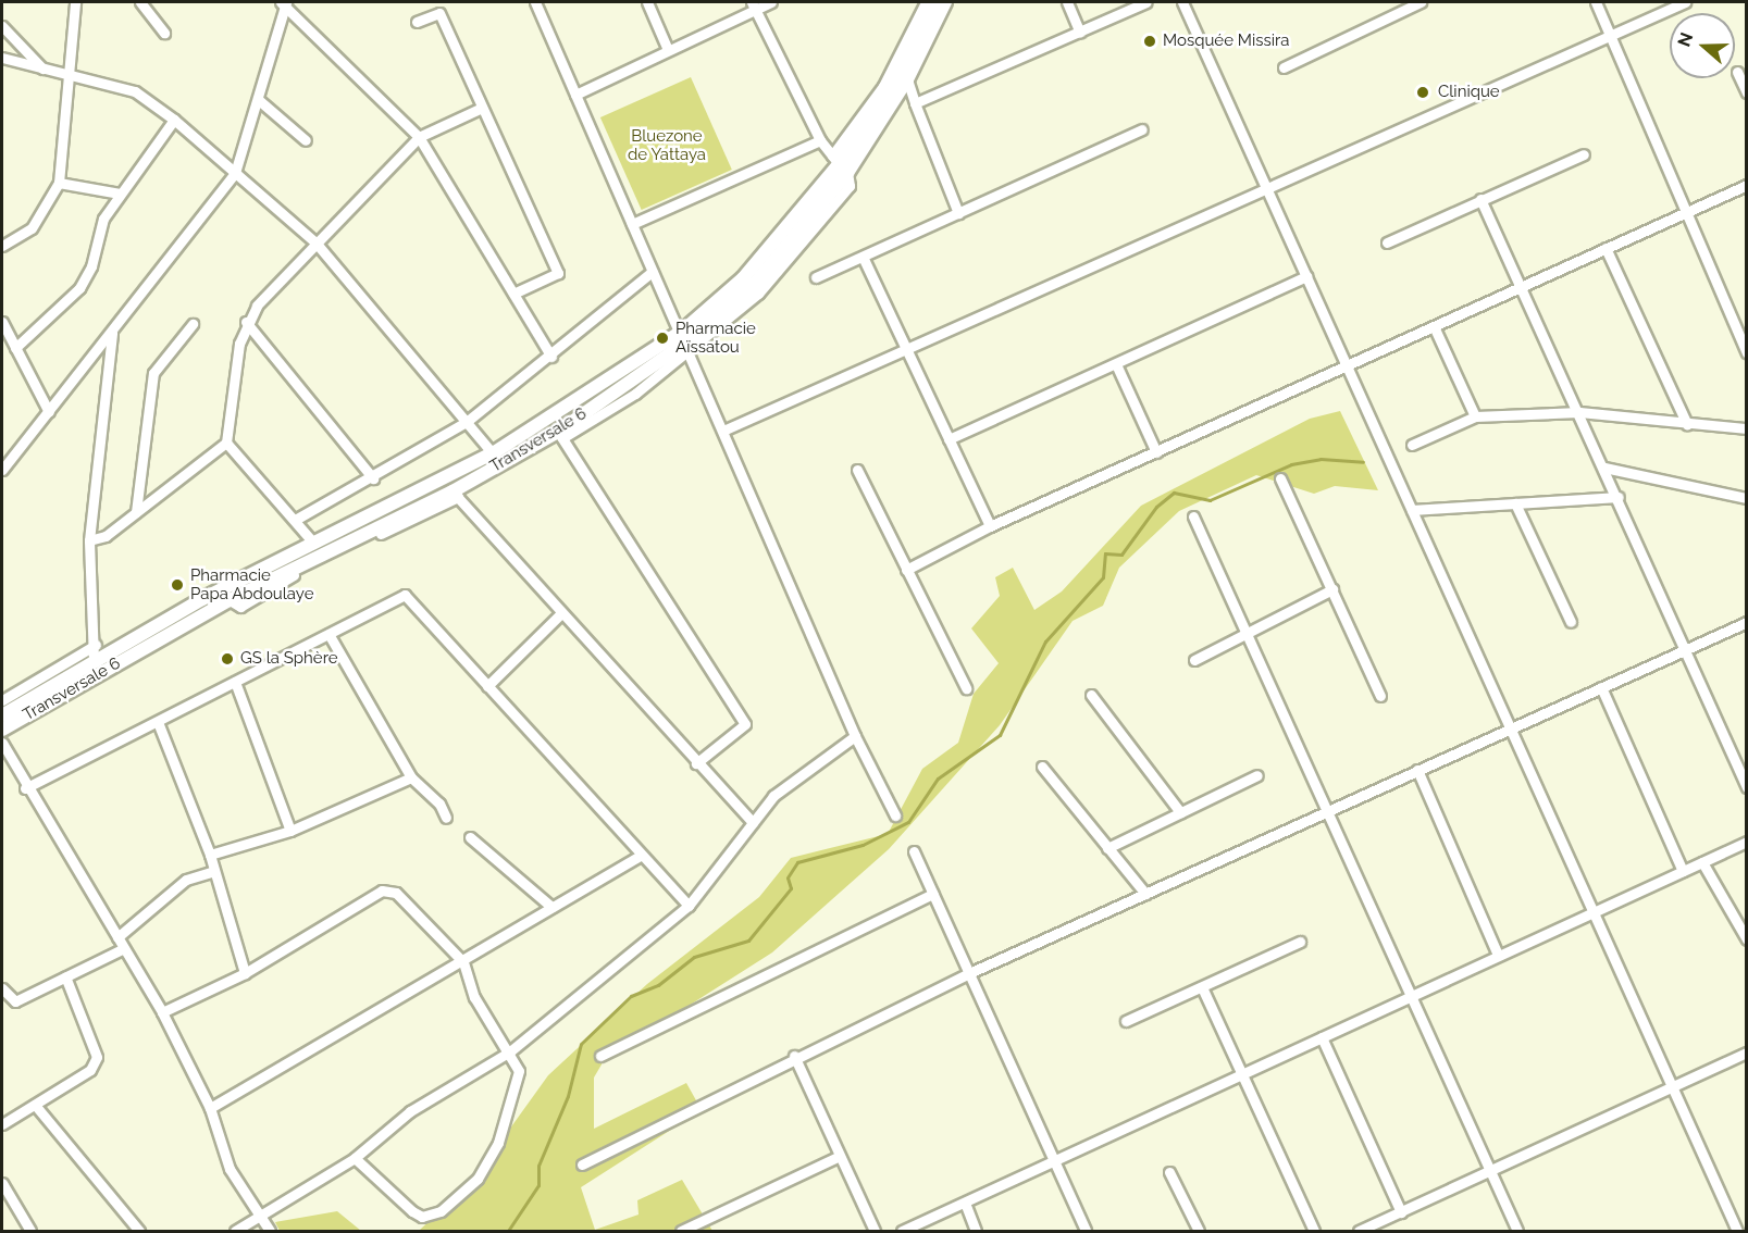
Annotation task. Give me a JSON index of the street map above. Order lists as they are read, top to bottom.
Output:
{
  "streets": {
    "main road": ["Transversale 6"]
  },
  "parks": ["Bluezone de Yattaya"],
  "places": [
    "Mosquée Missira",
    "Clinique",
    "Pharmacie Aïssatou",
    "Pharmacie Papa Abdoulaye",
    "GS la Sphère"
  ],
  "north": "left"
}
